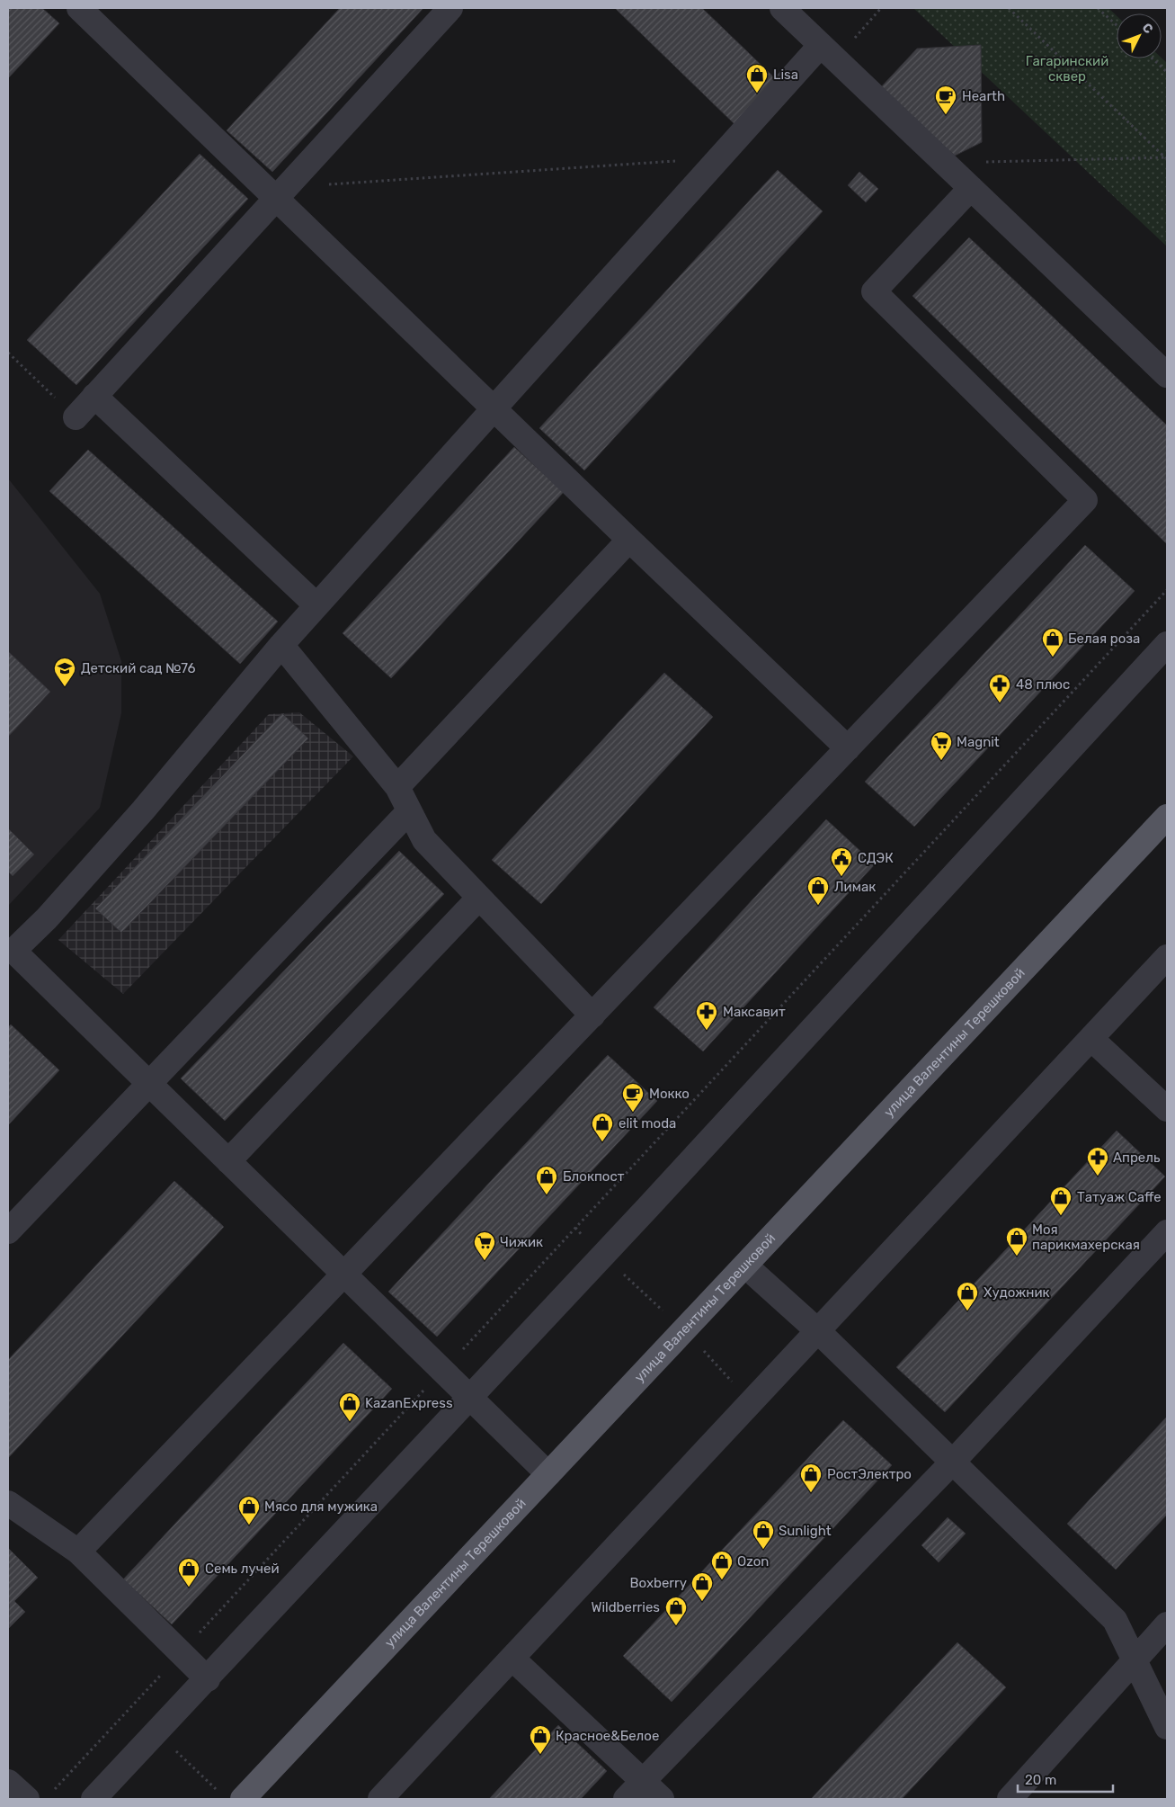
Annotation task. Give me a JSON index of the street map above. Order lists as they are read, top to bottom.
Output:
{
  "streets": {
    "main road": ["улица Валентины Терешковой"]
  },
  "parks": ["Гагаринский сквер"],
  "places": {
    "shop": [
      "Lisa",
      "Белая роза",
      "Лимак",
      "elit moda",
      "Блокпост",
      "Татуаж Caffe",
      "Моя парикмахерская",
      "Художник",
      "KazanExpress",
      "РостЭлектро",
      "Мясо для мужика",
      "Sunlight",
      "Ozon",
      "Семь лучей",
      "Boxberry",
      "Wildberries",
      "Красное&Белое"
    ],
    "cafe": ["Hearth", "Мокко"],
    "school or university": ["Детский сад №76"],
    "pharmacy": ["48 плюс", "Максавит", "Апрель"],
    "supermarket": ["Magnit", "Чижик"],
    "public building": ["СДЭК"]
  },
  "scale_bar": "20 m",
  "north": "top right"
}
